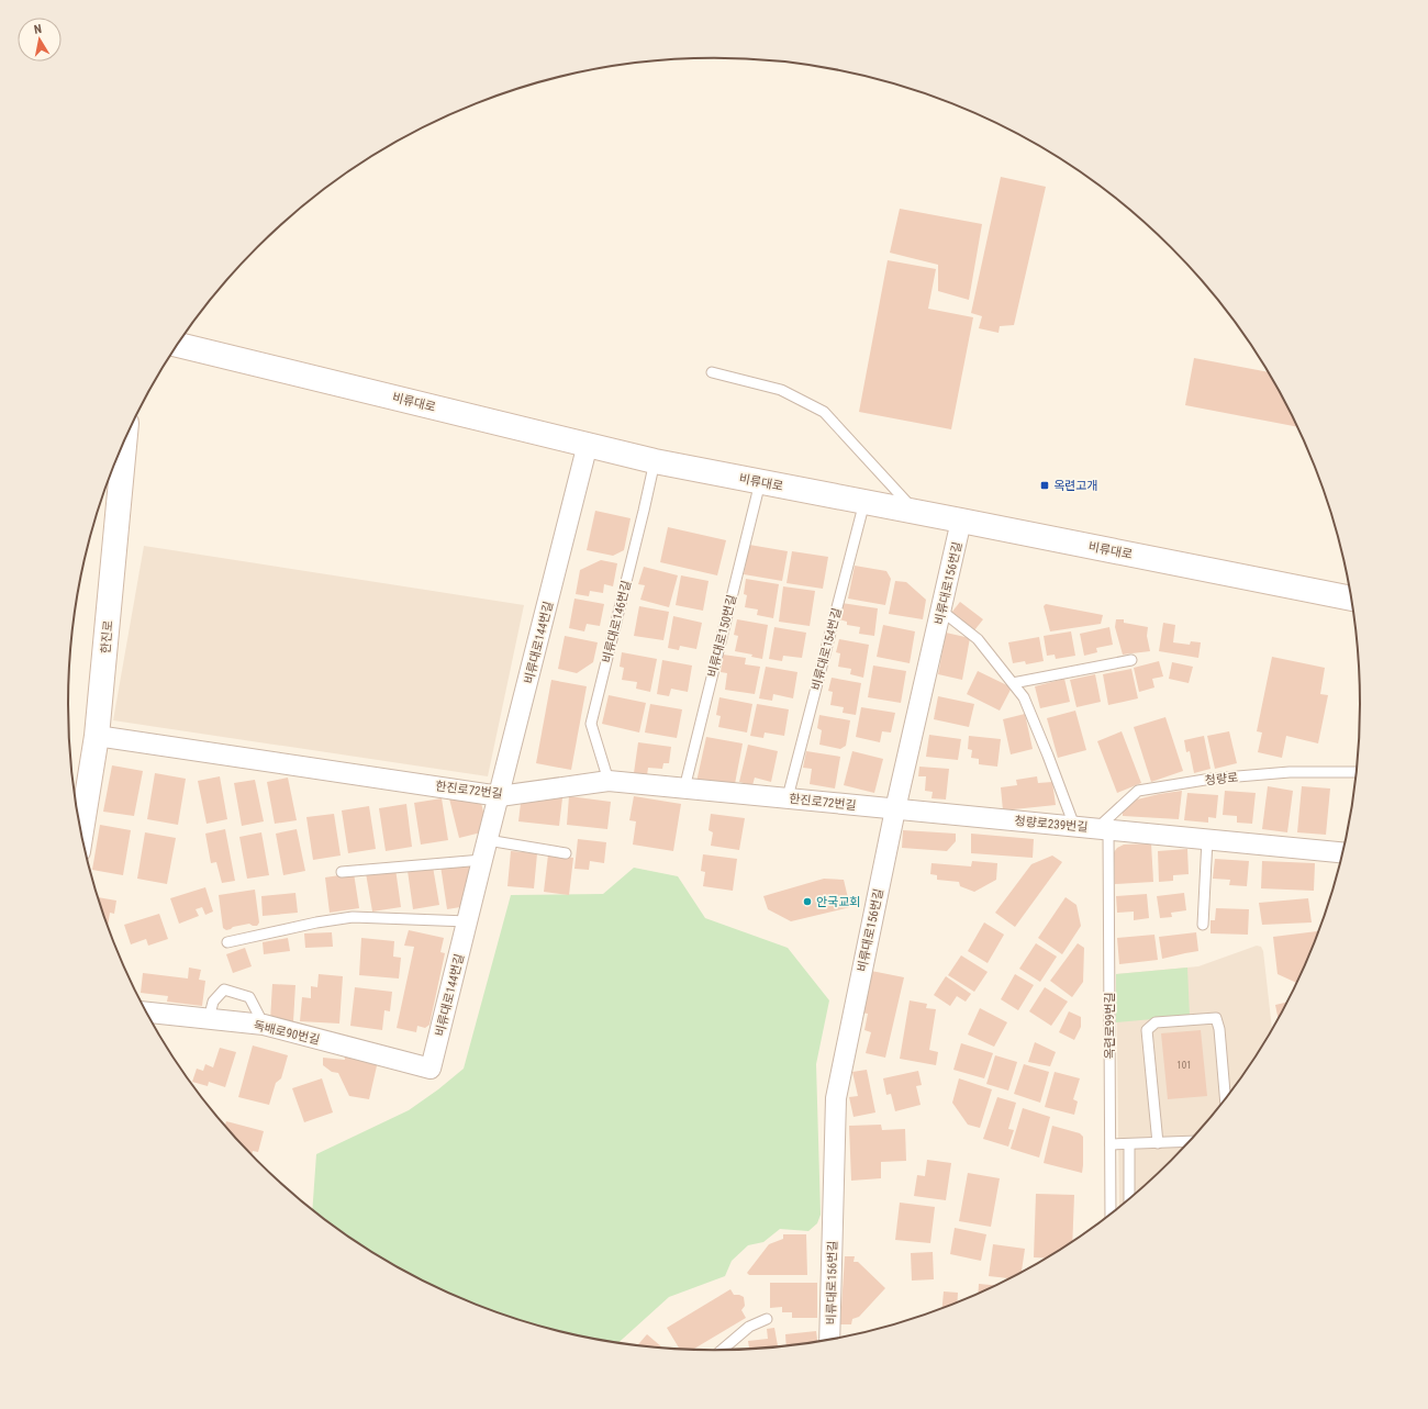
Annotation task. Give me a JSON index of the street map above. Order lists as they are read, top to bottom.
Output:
{
  "streets": {
    "main road": ["비류대로", "한진로"],
    "street": [
      "비류대로156번길",
      "비류대로144번길",
      "한진로72번길",
      "청량로239번길",
      "독배로90번길"
    ],
    "lane": [
      "비류대로146번길",
      "비류대로150번길",
      "비류대로154번길",
      "청량로",
      "옥련로99번길"
    ]
  },
  "crossings": [
    ["비류대로", "비류대로156번길"],
    ["비류대로", "비류대로146번길"],
    ["비류대로", "비류대로150번길"],
    ["비류대로", "비류대로144번길"],
    ["비류대로", "비류대로154번길"],
    ["비류대로156번길", "한진로72번길"],
    ["비류대로156번길", "청량로239번길"],
    ["비류대로146번길", "한진로72번길"],
    ["비류대로150번길", "한진로72번길"],
    ["한진로", "한진로72번길"],
    ["비류대로144번길", "한진로72번길"],
    ["비류대로144번길", "독배로90번길"],
    ["비류대로154번길", "한진로72번길"],
    ["청량로", "청량로239번길"],
    ["청량로", "옥련로99번길"],
    ["한진로72번길", "청량로239번길"],
    ["청량로239번길", "옥련로99번길"]
  ],
  "places": {
    "transit": ["옥련고개"],
    "other": ["안국교회"]
  },
  "house_numbers": ["101"],
  "north": "top"
}
